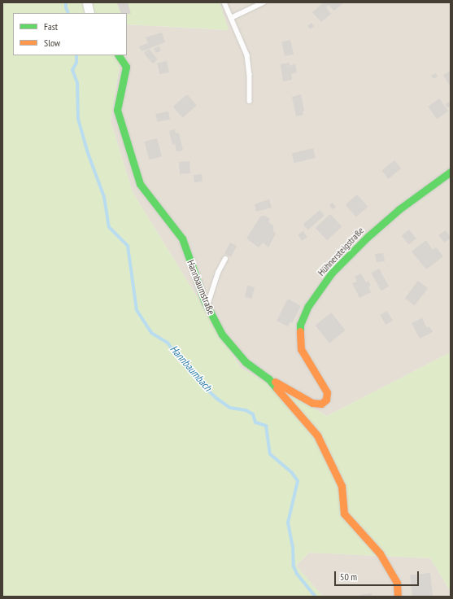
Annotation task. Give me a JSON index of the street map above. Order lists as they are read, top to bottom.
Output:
{
  "streets": {
    "street": ["Hühnersteigstraße", "Hannbaumstraße"]
  },
  "crossings": [
    ["Hühnersteigstraße", "Hannbaumstraße"]
  ],
  "water": ["Hannbaumbach"],
  "legend": ["Fast", "Slow"],
  "scale_bar": "50 m"
}
